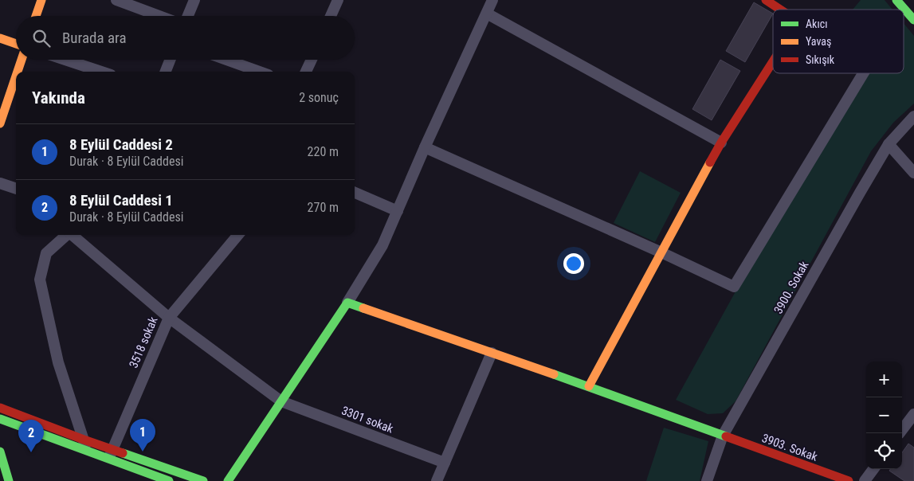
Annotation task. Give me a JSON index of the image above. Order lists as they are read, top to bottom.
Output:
{
  "streets": {
    "street": [
      "3900. Sokak",
      "3518 sokak",
      "3301 sokak",
      "3903. Sokak"
    ]
  },
  "crossings": [
    ["3900. Sokak", "3903. Sokak"],
    ["3518 sokak", "3301 sokak"]
  ],
  "legend": ["Akıcı", "Yavaş", "Sıkışık"],
  "page": {
    "search": "Burada ara",
    "heading": ["Yakında", "2 sonuç"],
    "list": [
      {
        "mark": "1",
        "name": "8 Eylül Caddesi 2",
        "note": "Durak · 8 Eylül Caddesi",
        "value": "220 m"
      },
      {
        "mark": "2",
        "name": "8 Eylül Caddesi 1",
        "note": "Durak · 8 Eylül Caddesi",
        "value": "270 m"
      }
    ],
    "map_buttons": ["+", "−"],
    "pins": ["1", "2"]
  }
}
